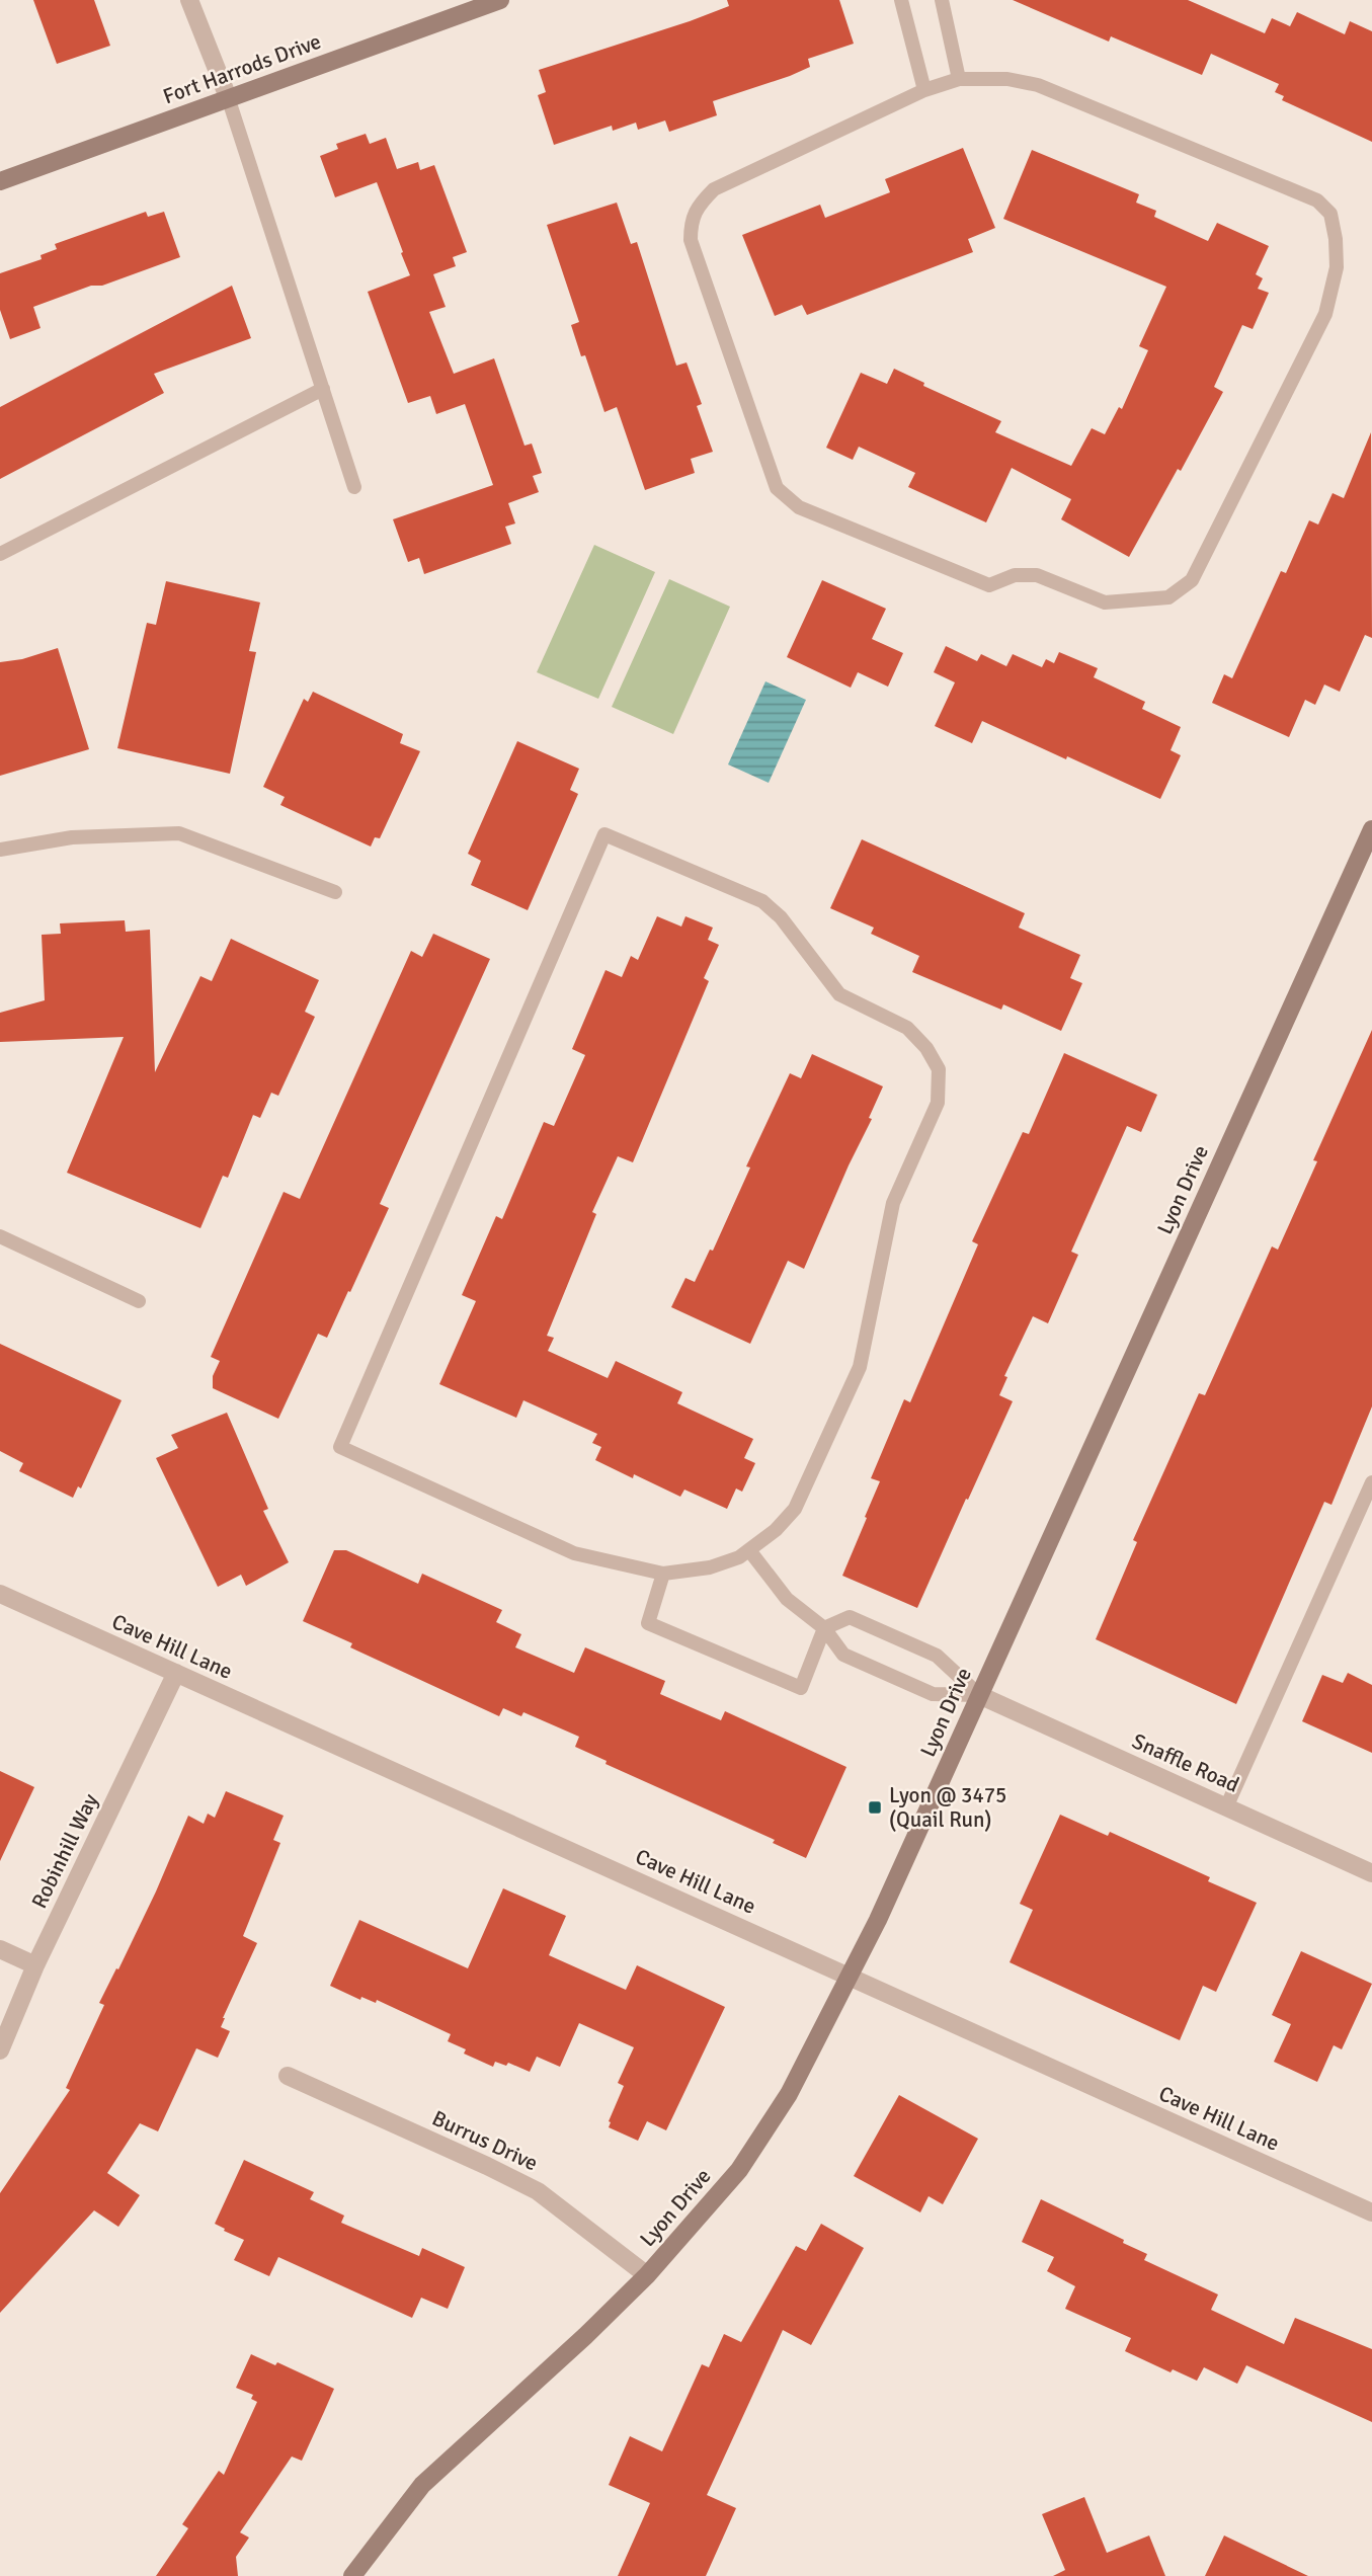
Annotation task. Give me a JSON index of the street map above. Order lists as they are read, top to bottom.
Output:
{
  "streets": {
    "street": [
      "Fort Harrods Drive",
      "Lyon Drive",
      "Cave Hill Lane",
      "Snaffle Road",
      "Robinhill Way",
      "Burrus Drive"
    ]
  },
  "crossings": [
    ["Lyon Drive", "Cave Hill Lane"],
    ["Lyon Drive", "Snaffle Road"],
    ["Lyon Drive", "Burrus Drive"],
    ["Cave Hill Lane", "Robinhill Way"]
  ],
  "places": {
    "transit": ["Lyon @ 3475 (Quail Run)"]
  }
}
